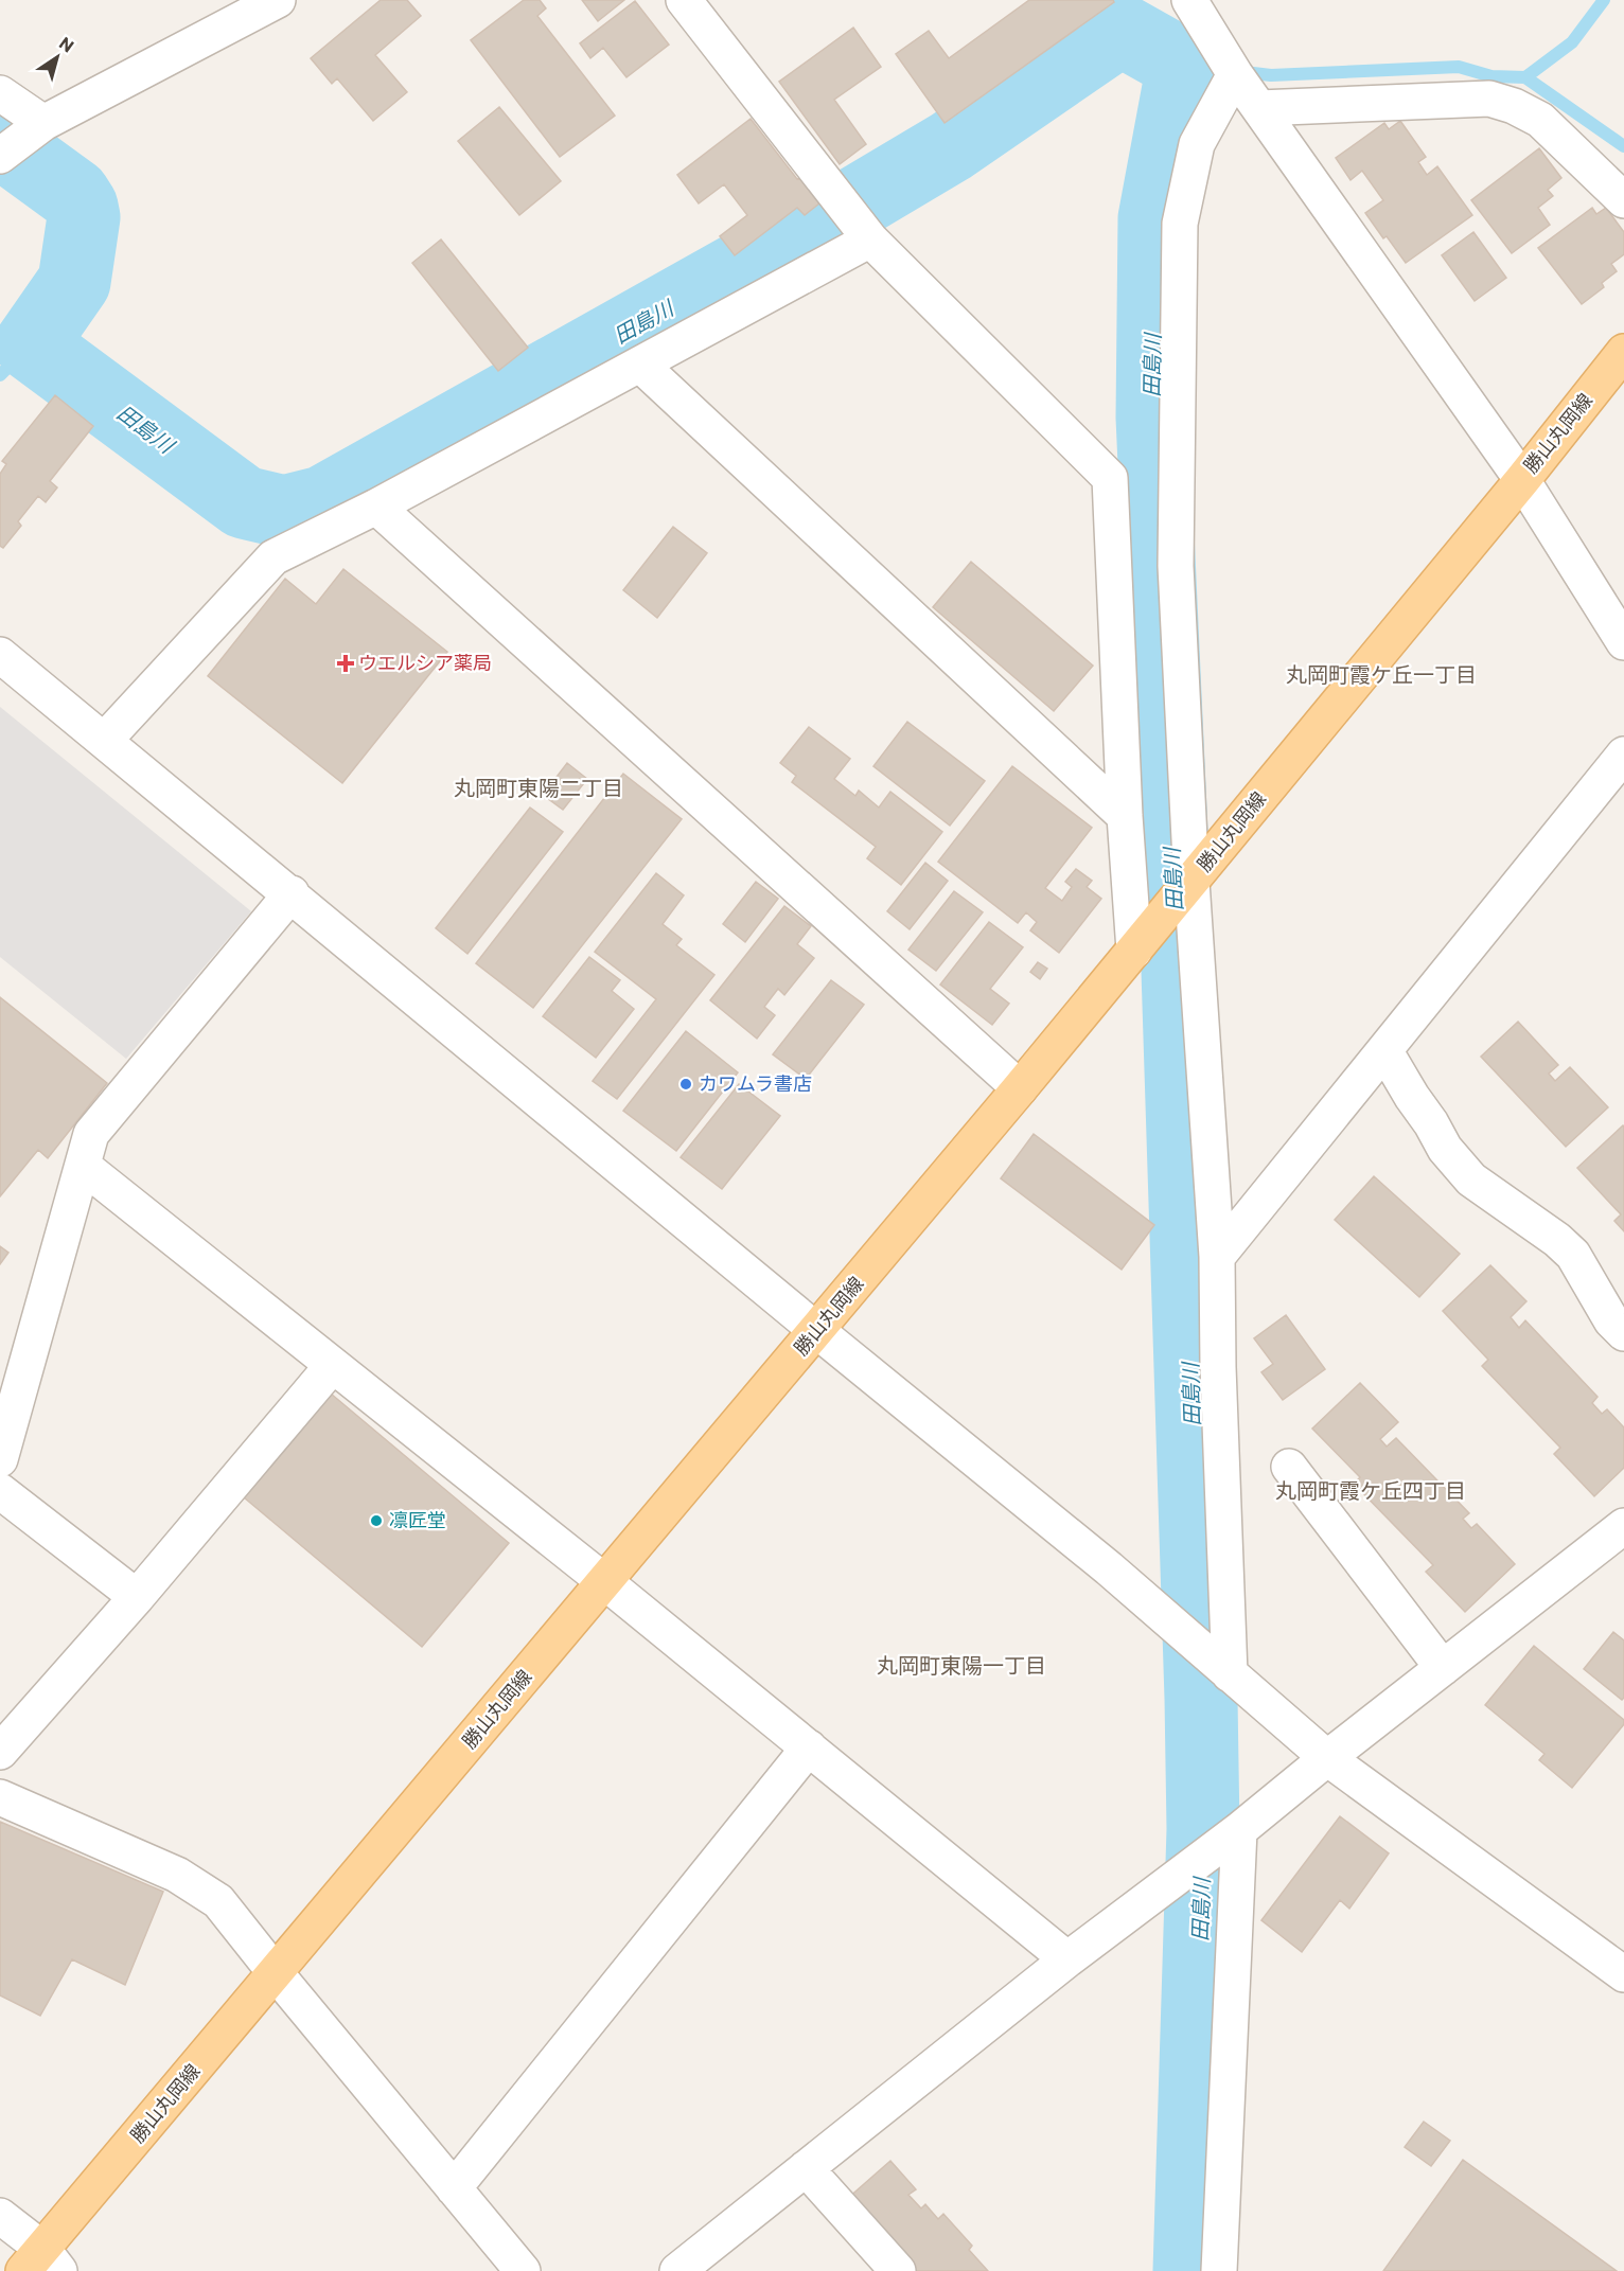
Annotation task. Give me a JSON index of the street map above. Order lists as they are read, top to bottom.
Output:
{
  "streets": {
    "main road": ["勝山丸岡線"]
  },
  "districts": [
    "丸岡町霞ケ丘一丁目",
    "丸岡町東陽二丁目",
    "丸岡町霞ケ丘四丁目",
    "丸岡町東陽一丁目"
  ],
  "water": ["田島川"],
  "places": {
    "health": ["ウエルシア薬局"],
    "other": ["カワムラ書店", "凛匠堂"]
  },
  "north": "top right"
}
